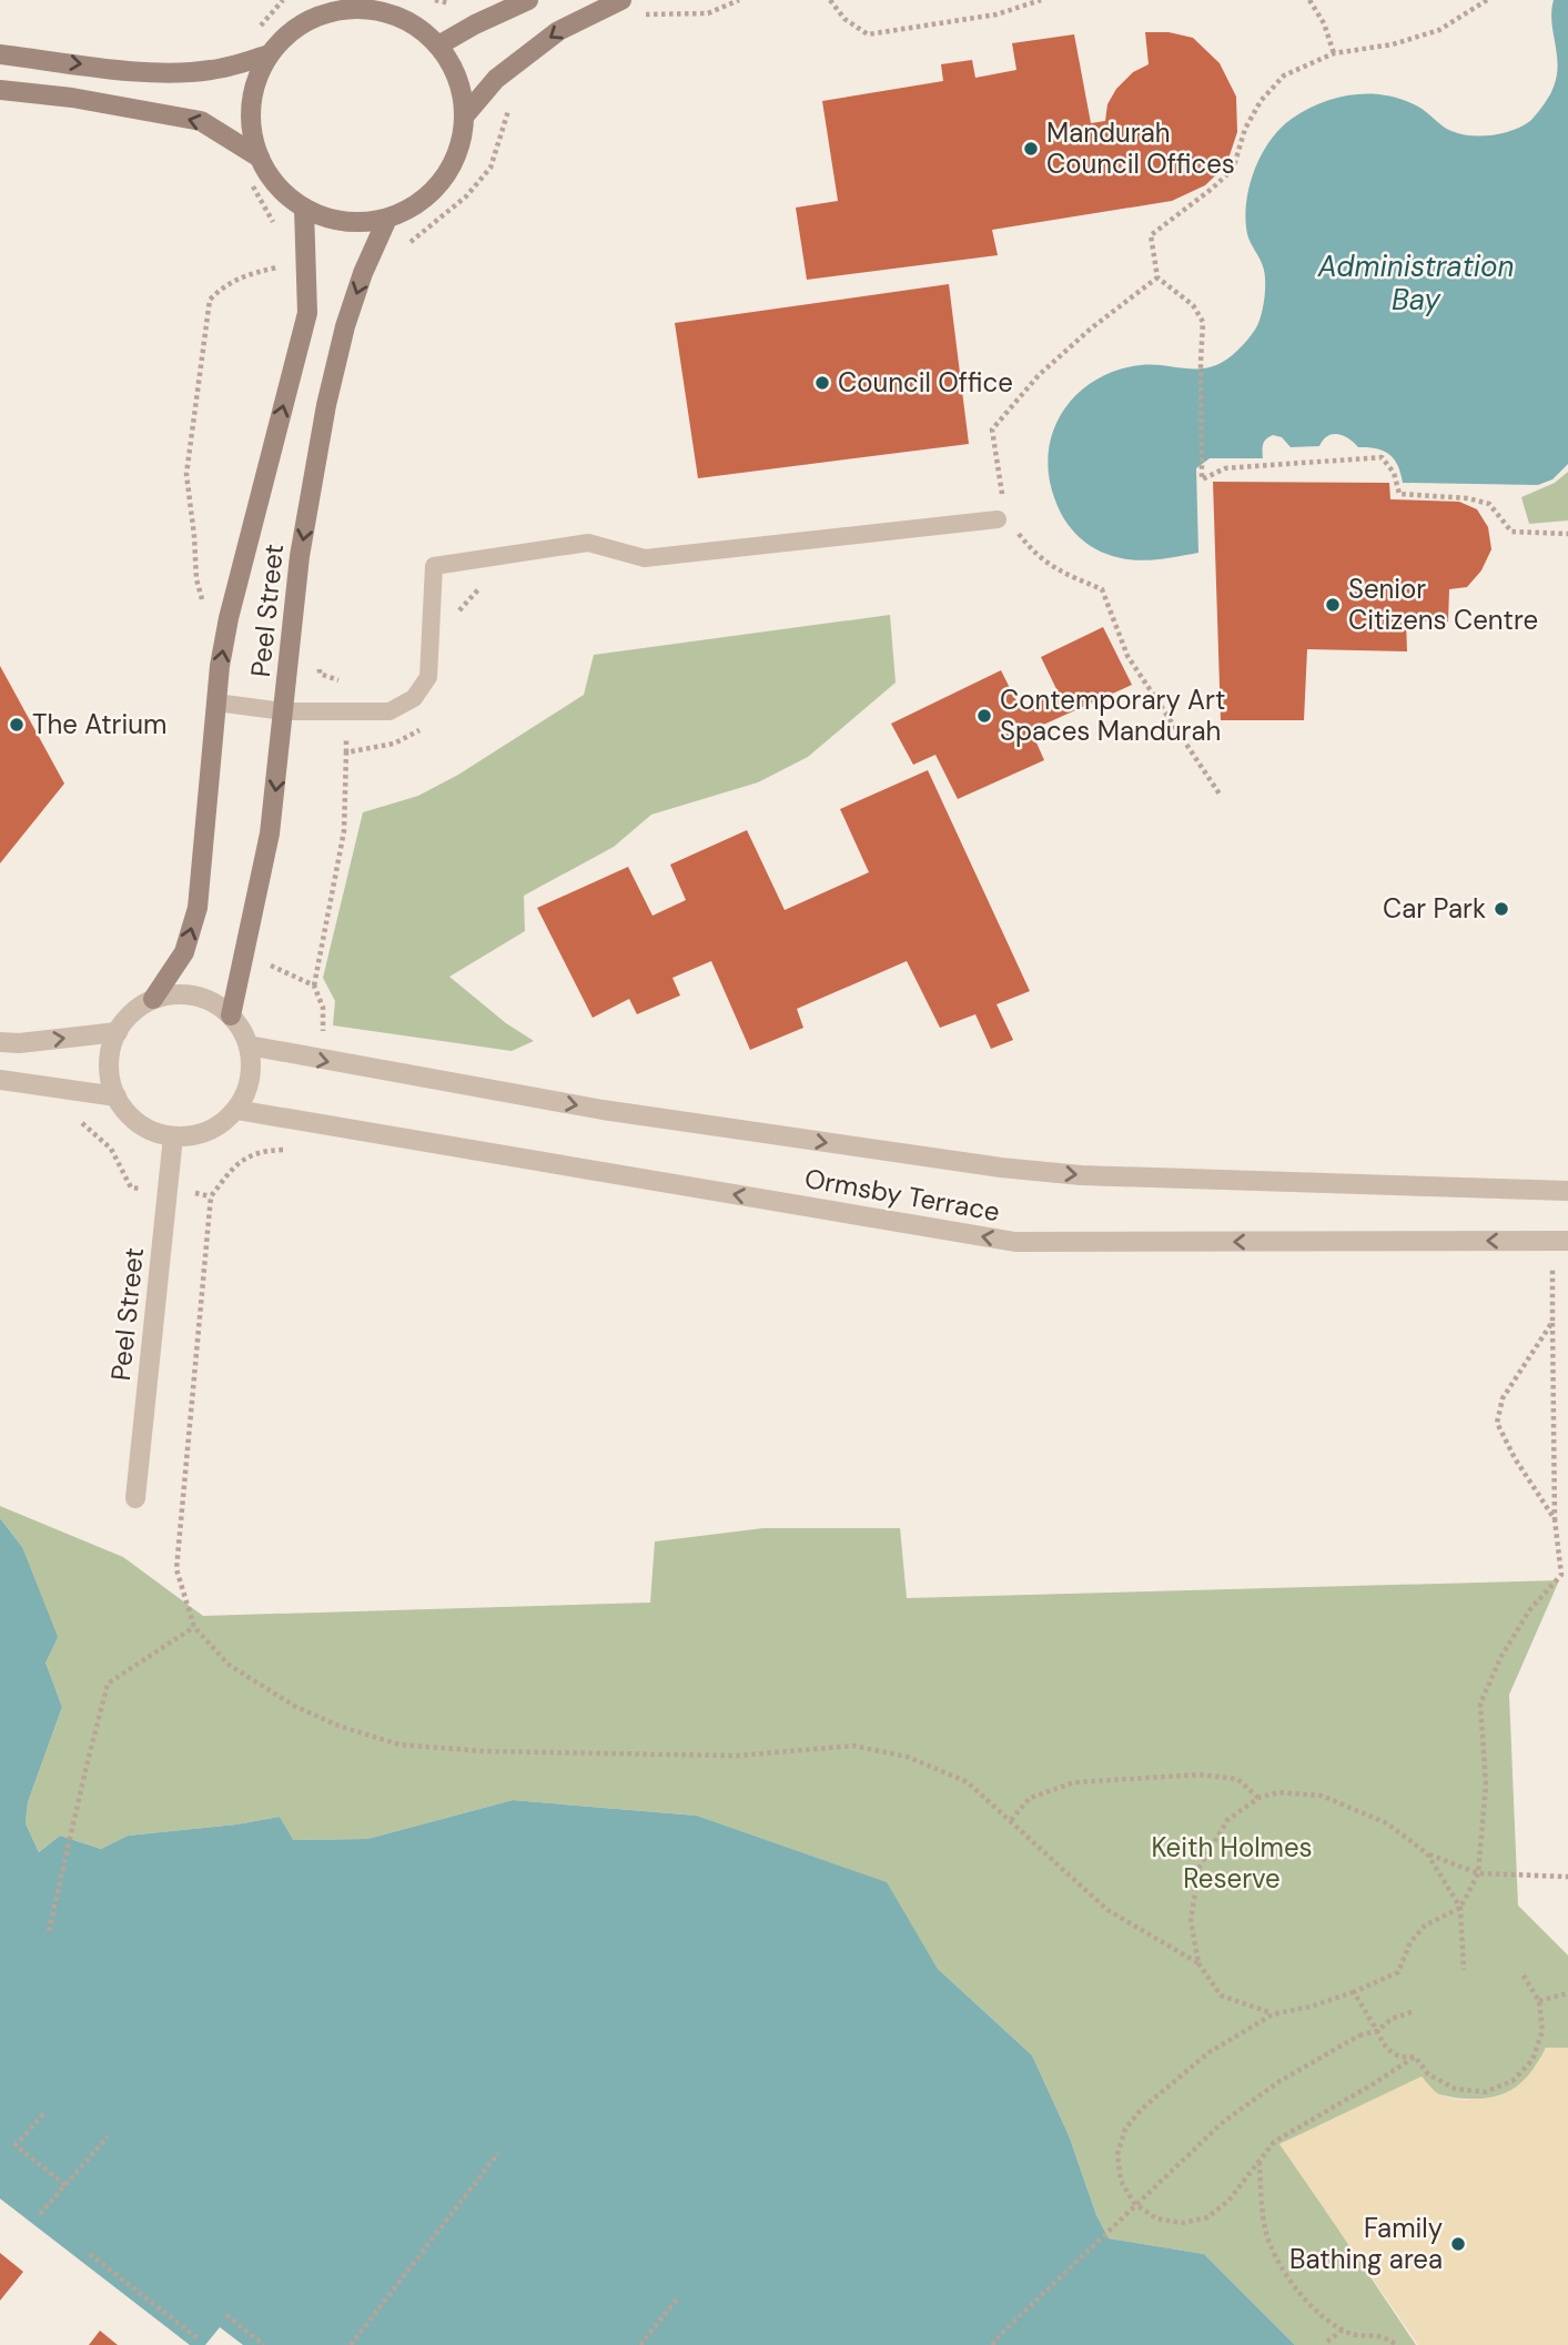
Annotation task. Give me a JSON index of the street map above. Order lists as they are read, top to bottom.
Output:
{
  "streets": {
    "street": ["Peel Street", "Ormsby Terrace"]
  },
  "crossings": [
    ["Peel Street", "Ormsby Terrace"]
  ],
  "water": ["Administration Bay"],
  "parks": ["Keith Holmes Reserve"],
  "places": [
    "Mandurah Council Offices",
    "Council Office",
    "Senior Citizens Centre",
    "Contemporary Art Spaces Mandurah",
    "The Atrium",
    "Car Park",
    "Family Bathing area"
  ]
}
